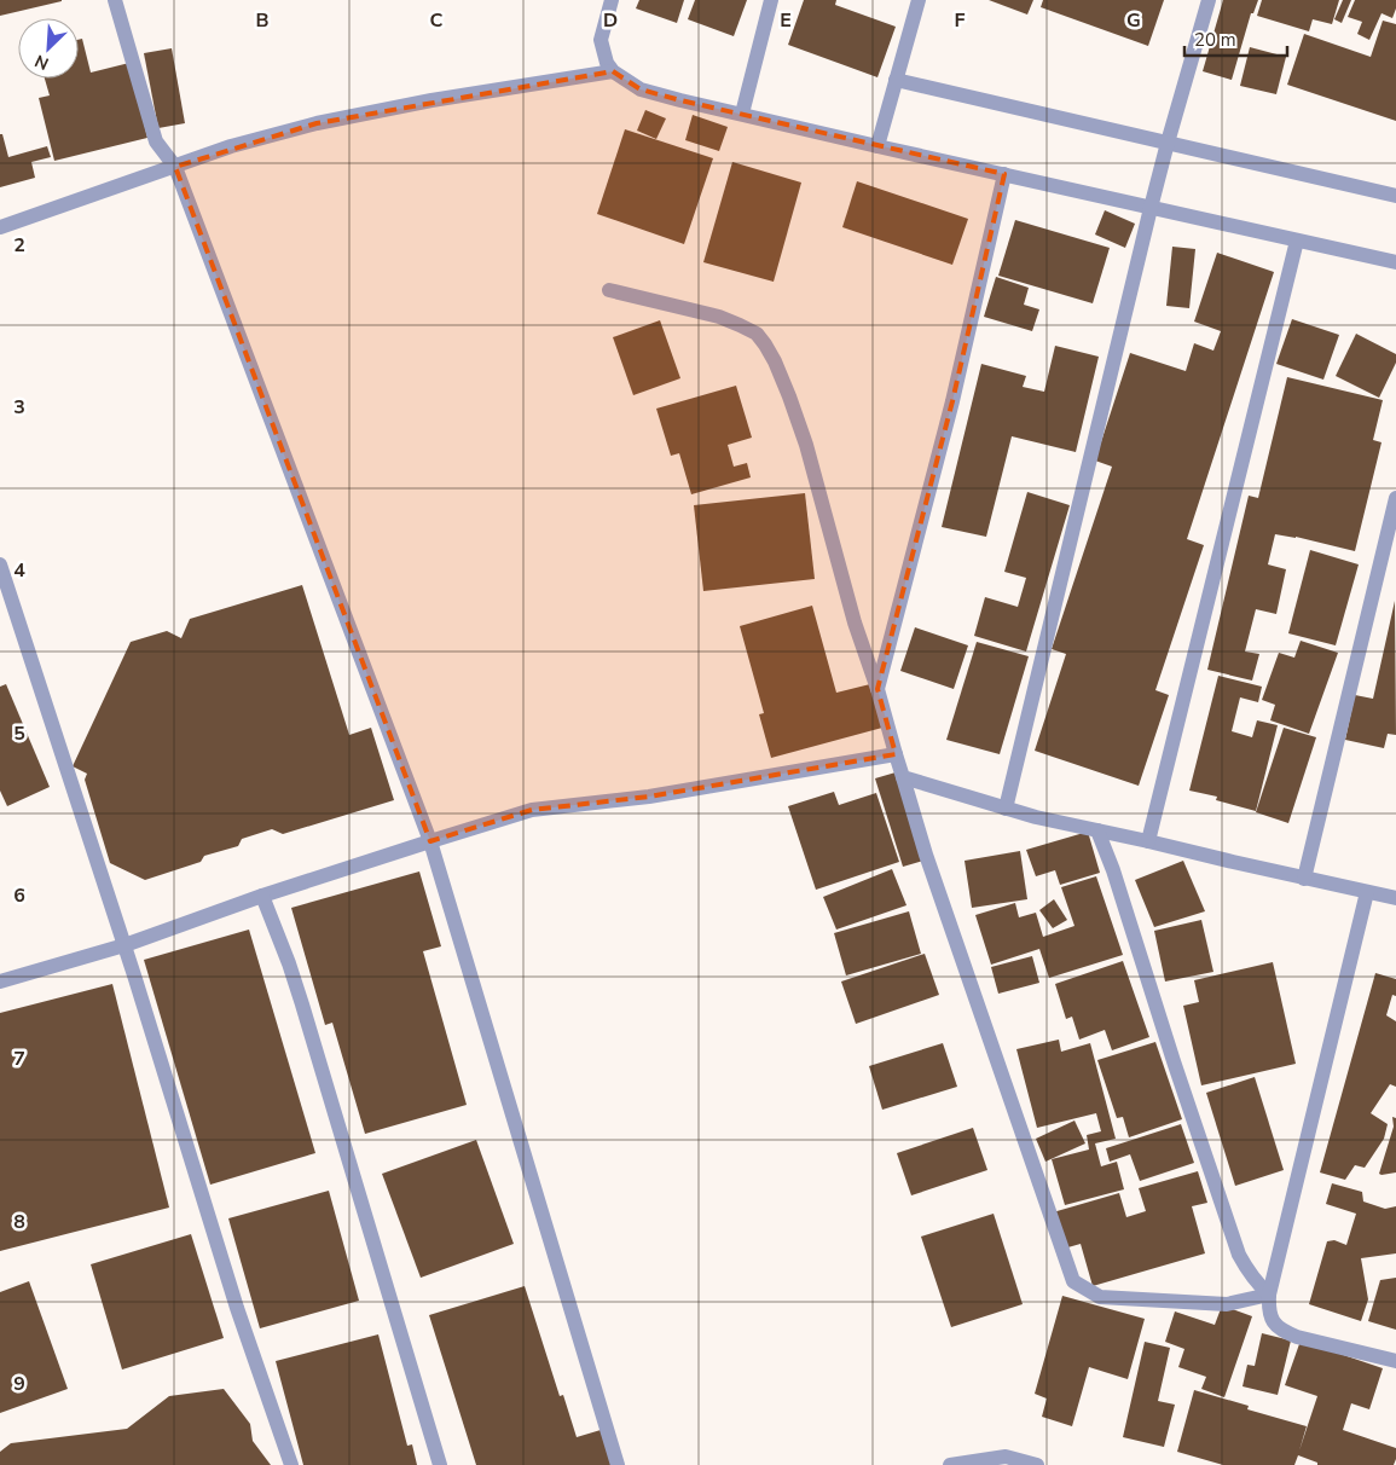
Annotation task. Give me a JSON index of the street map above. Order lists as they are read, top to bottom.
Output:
{
  "scale_bar": "20 m",
  "north": "bottom left",
  "grid": {
    "columns": [
      "B",
      "C",
      "D",
      "E",
      "F",
      "G"
    ],
    "rows": [
      "2",
      "3",
      "4",
      "5",
      "6",
      "7",
      "8",
      "9"
    ]
  }
}
